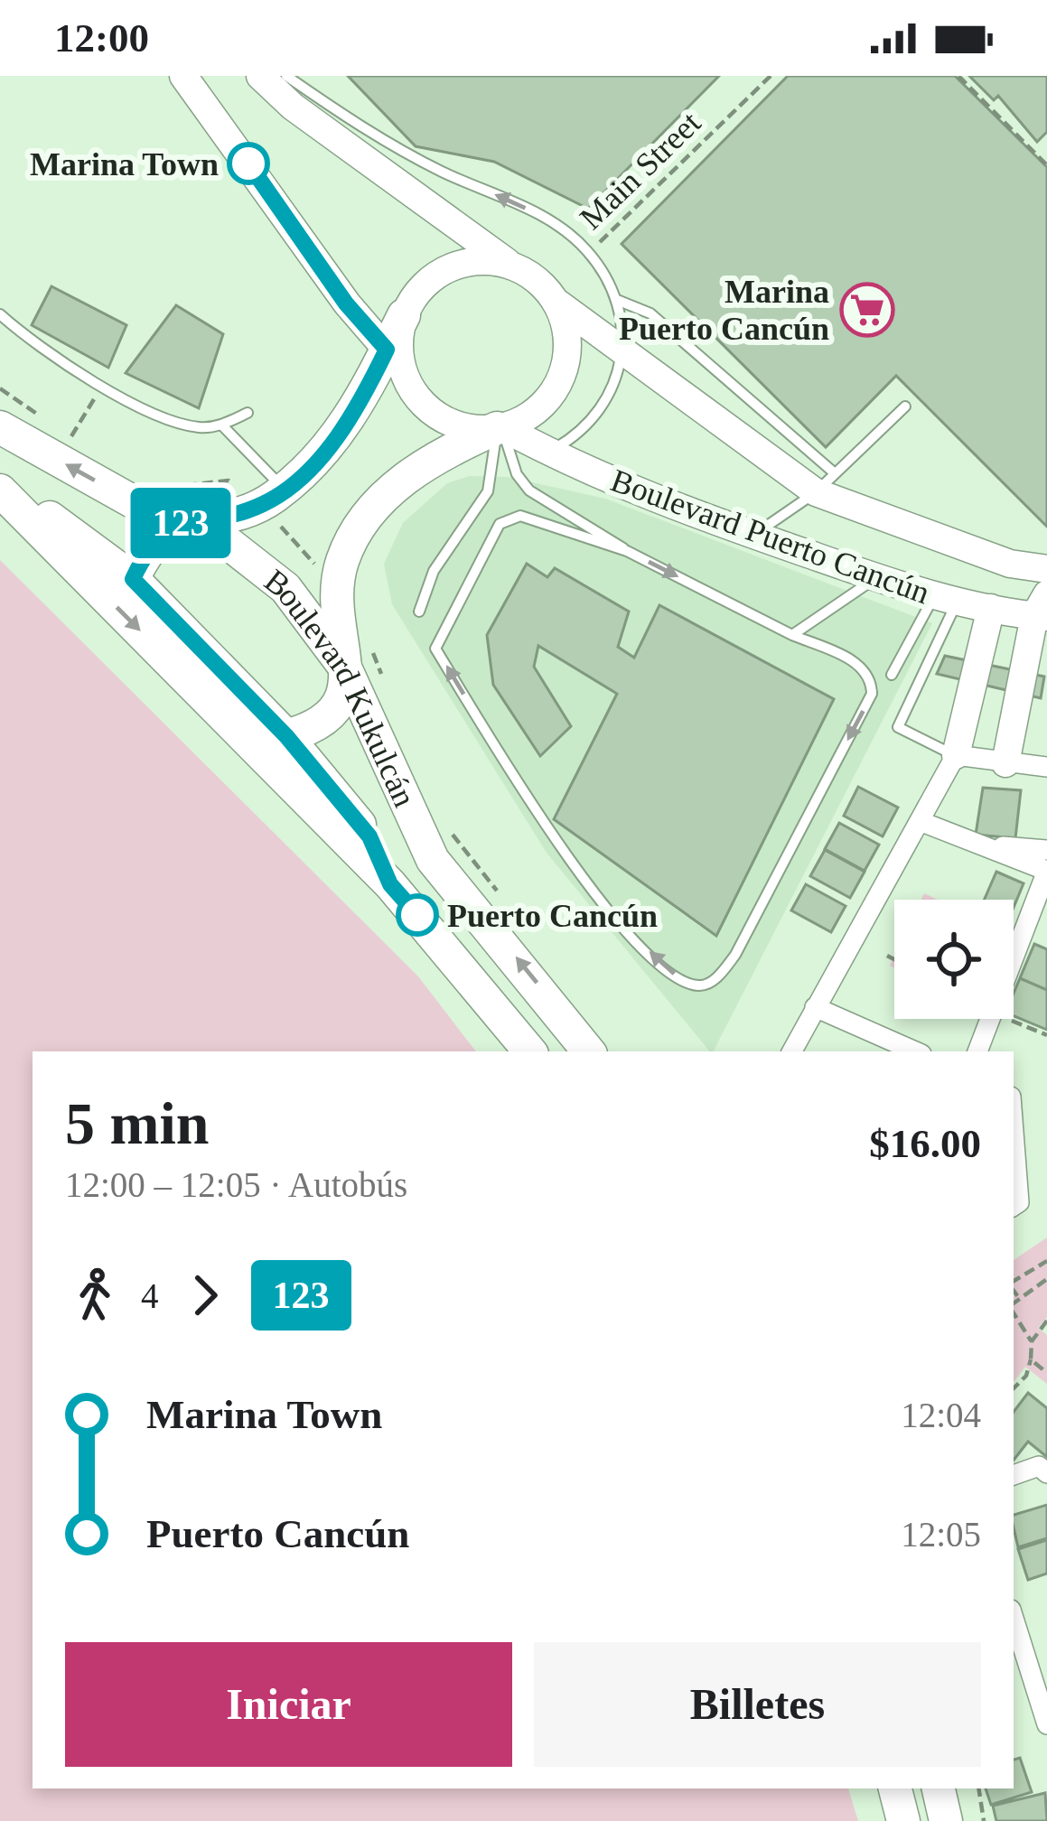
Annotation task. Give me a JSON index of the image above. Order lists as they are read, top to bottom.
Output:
{
  "streets": {
    "main road": ["Boulevard Kukulcán"],
    "street": ["Boulevard Puerto Cancún"],
    "path": ["Main Street"]
  },
  "places": {
    "other": ["Marina Town", "Puerto Cancún"],
    "supermarket": ["Marina Puerto Cancún"]
  },
  "lines": ["bus line 123"],
  "page": {
    "status": "12:00",
    "on_map": "123",
    "heading": ["5 min", "12:00 – 12:05 · Autobús", "$16.00"],
    "legs": ["4", "123"],
    "list": [
      {
        "name": "Marina Town",
        "value": "12:04"
      },
      {
        "name": "Puerto Cancún",
        "value": "12:05"
      }
    ],
    "buttons": ["Iniciar", "Billetes"]
  }
}
